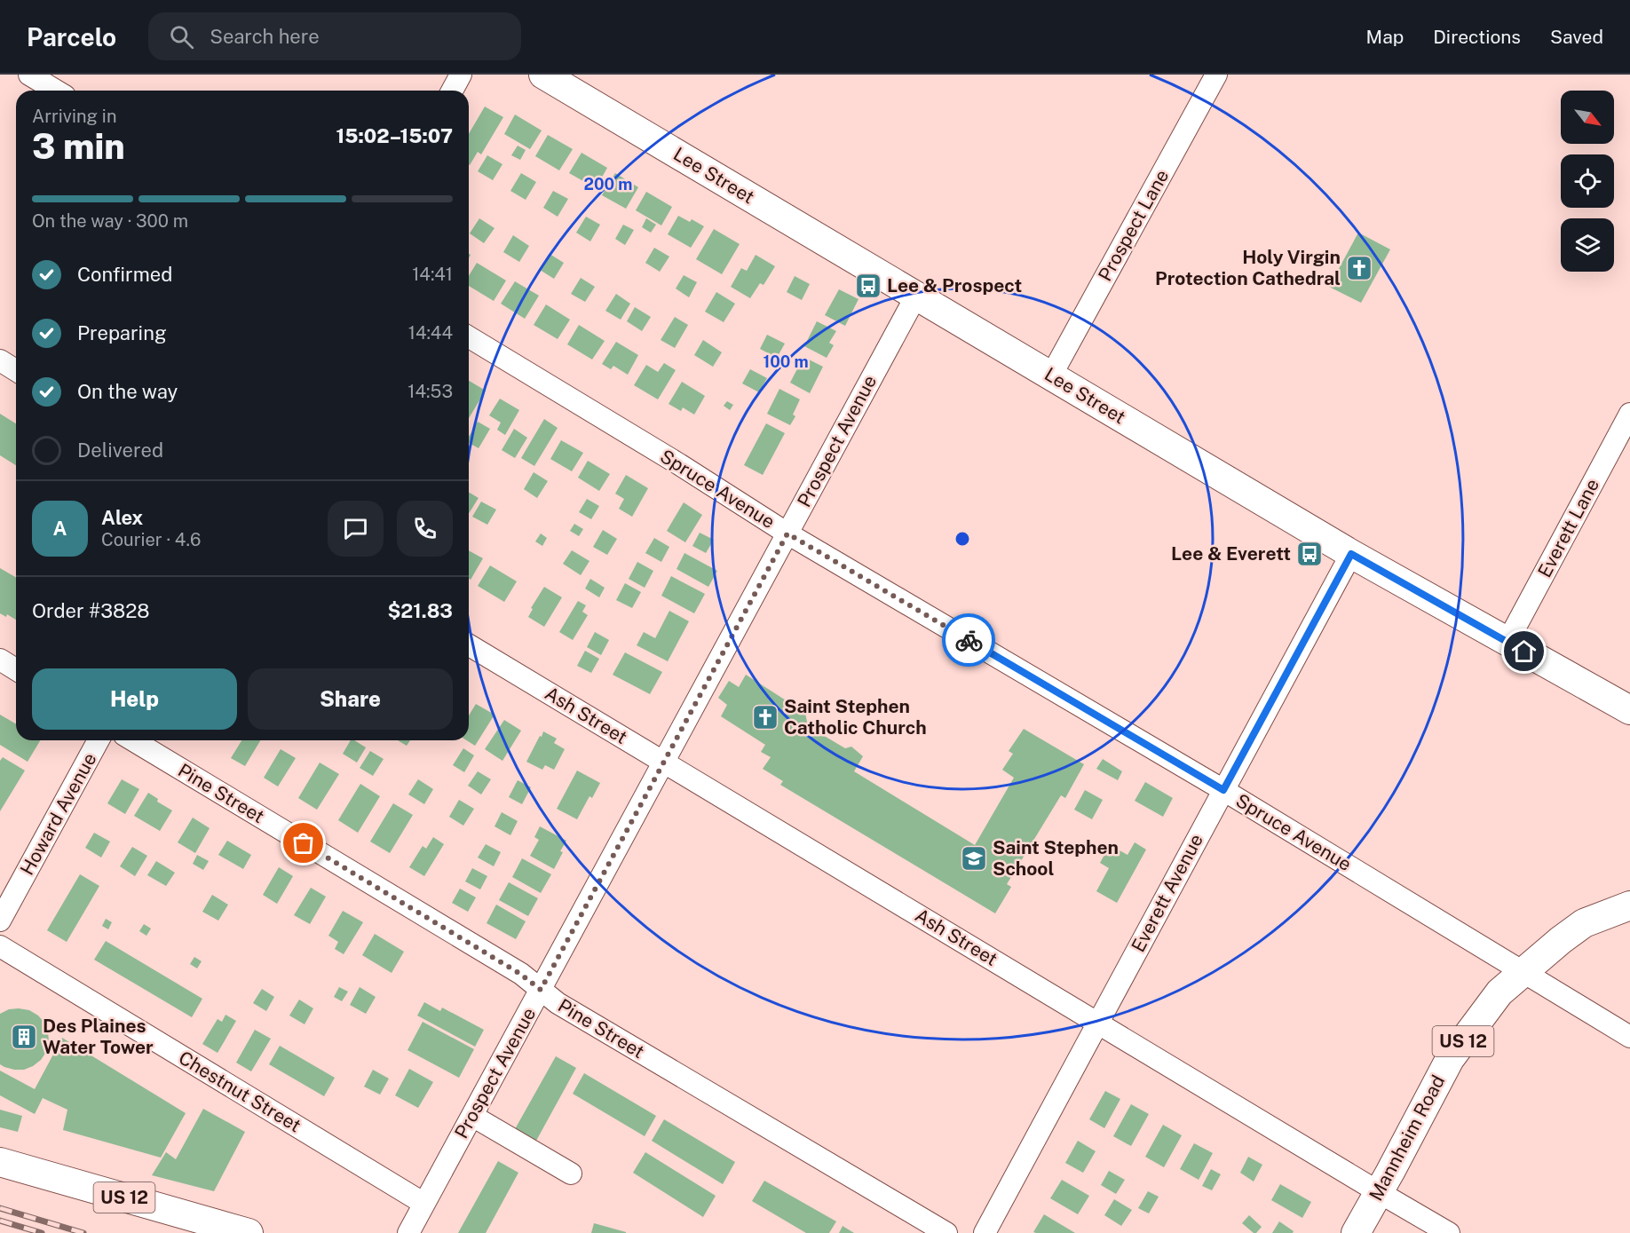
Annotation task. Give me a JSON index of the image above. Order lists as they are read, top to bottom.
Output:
{
  "streets": {
    "main road": ["Lee Street", "US 12", "Mannheim Road"],
    "street": [
      "Prospect Lane",
      "Prospect Avenue",
      "Spruce Avenue",
      "Everett Lane",
      "Ash Street",
      "Pine Street",
      "Howard Avenue",
      "Everett Avenue",
      "Chestnut Street"
    ]
  },
  "crossings": [
    ["Lee Street", "Prospect Lane"],
    ["Lee Street", "Prospect Avenue"],
    ["Lee Street", "Everett Lane"],
    ["Lee Street", "Everett Avenue"],
    ["Prospect Avenue", "Spruce Avenue"],
    ["Prospect Avenue", "Ash Street"],
    ["Prospect Avenue", "Pine Street"],
    ["Prospect Avenue", "Chestnut Street"],
    ["Spruce Avenue", "Everett Avenue"],
    ["Spruce Avenue", "Mannheim Road"],
    ["Ash Street", "Everett Avenue"],
    ["Ash Street", "Mannheim Road"]
  ],
  "places": {
    "church": ["Holy Virgin Protection Cathedral", "Saint Stephen Catholic Church"],
    "bus stop": ["Lee & Prospect", "Lee & Everett"],
    "school or university": ["Saint Stephen School"],
    "building": ["Des Plaines Water Tower"]
  },
  "north": "bottom right",
  "page": {
    "header": "Parcelo",
    "search": "Search here",
    "nav": ["Map", "Directions", "Saved"],
    "heading": ["3 min", "Arriving in", "15:02–15:07"],
    "panel": [
      "Alex",
      "Courier · 4.6",
      "Order #3828",
      "$21.83"
    ],
    "bar": "On the way · 300 m",
    "list": [
      ["Confirmed", "14:41"],
      ["Preparing", "14:44"],
      ["On the way", "14:53"],
      "Delivered"
    ],
    "round": "A",
    "buttons": ["Help", "Share"]
  },
  "rings": ["200 m", "100 m"]
}
